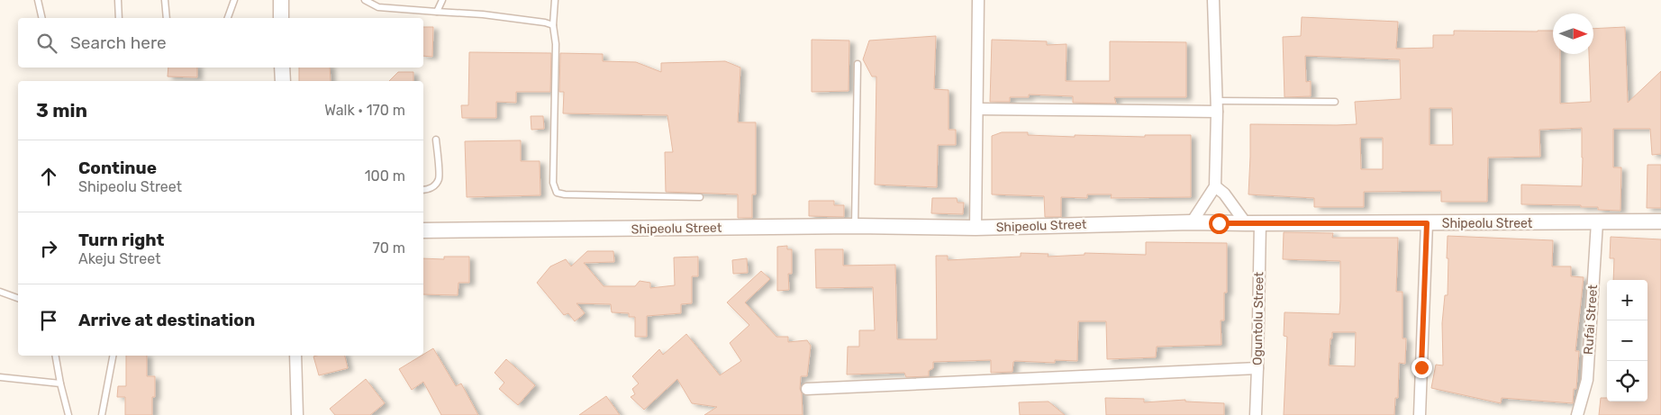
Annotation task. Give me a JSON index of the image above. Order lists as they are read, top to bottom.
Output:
{
  "streets": {
    "street": ["Shipeolu Street", "Oguntolu Street", "Rufai Street"]
  },
  "crossings": [
    ["Shipeolu Street", "Oguntolu Street"],
    ["Shipeolu Street", "Rufai Street"]
  ],
  "north": "right",
  "page": {
    "search": "Search here",
    "heading": ["3 min", "Walk · 170 m"],
    "list": [
      ["Continue", "Shipeolu Street", "100 m"],
      ["Turn right", "Akeju Street", "70 m"],
      "Arrive at destination"
    ],
    "map_buttons": ["+", "−"]
  }
}
